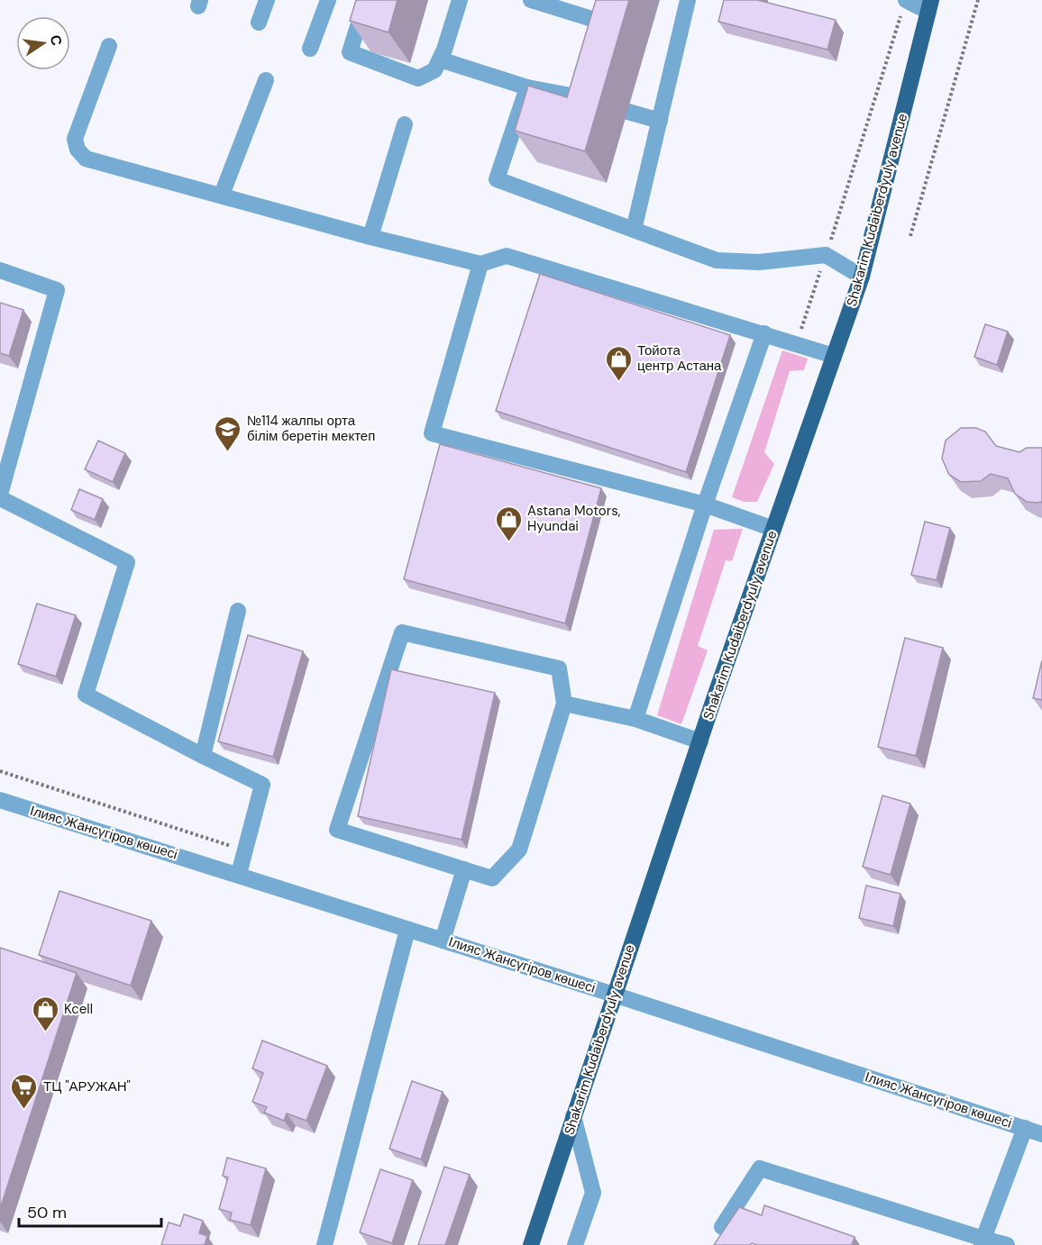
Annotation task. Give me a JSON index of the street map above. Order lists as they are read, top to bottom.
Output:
{
  "streets": {
    "main road": ["Shakarim Kudaiberdyuly avenue"],
    "street": ["Ілияс Жансүгіров көшесі"]
  },
  "crossings": [
    ["Shakarim Kudaiberdyuly avenue", "Ілияс Жансүгіров көшесі"]
  ],
  "places": {
    "shop": ["Тойота центр Астана", "Astana Motors, Hyundai", "Kcell"],
    "school or university": ["№114 жалпы орта білім беретін мектеп"],
    "supermarket": ["ТЦ \"АРУЖАН\""]
  },
  "scale_bar": "50 m",
  "north": "right"
}
